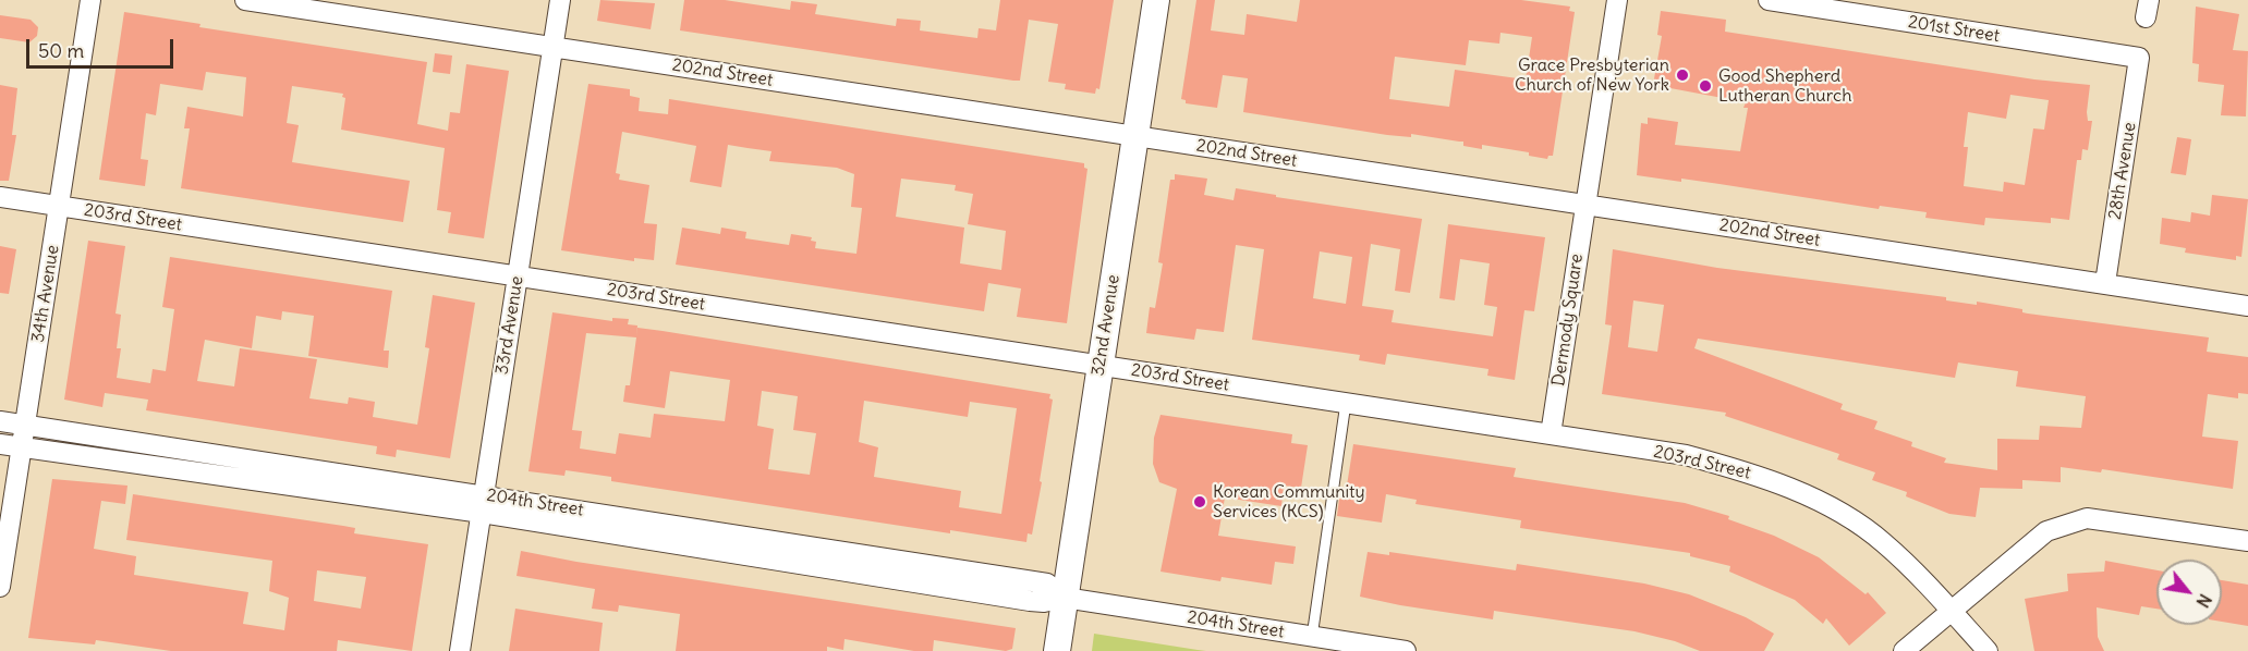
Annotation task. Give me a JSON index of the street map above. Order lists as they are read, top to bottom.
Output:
{
  "streets": {
    "street": [
      "201st Street",
      "202nd Street",
      "28th Avenue",
      "203rd Street",
      "34th Avenue",
      "Dermody Square",
      "33rd Avenue",
      "32nd Avenue",
      "204th Street"
    ]
  },
  "crossings": [
    ["201st Street", "28th Avenue"],
    ["202nd Street", "28th Avenue"],
    ["202nd Street", "Dermody Square"],
    ["202nd Street", "33rd Avenue"],
    ["202nd Street", "32nd Avenue"],
    ["203rd Street", "34th Avenue"],
    ["203rd Street", "Dermody Square"],
    ["203rd Street", "33rd Avenue"],
    ["203rd Street", "32nd Avenue"],
    ["34th Avenue", "204th Street"],
    ["33rd Avenue", "204th Street"],
    ["32nd Avenue", "204th Street"]
  ],
  "places": ["Grace Presbyterian Church of New York", "Good Shepherd Lutheran Church", "Korean Community Services (KCS)"],
  "scale_bar": "50 m",
  "north": "bottom right"
}
